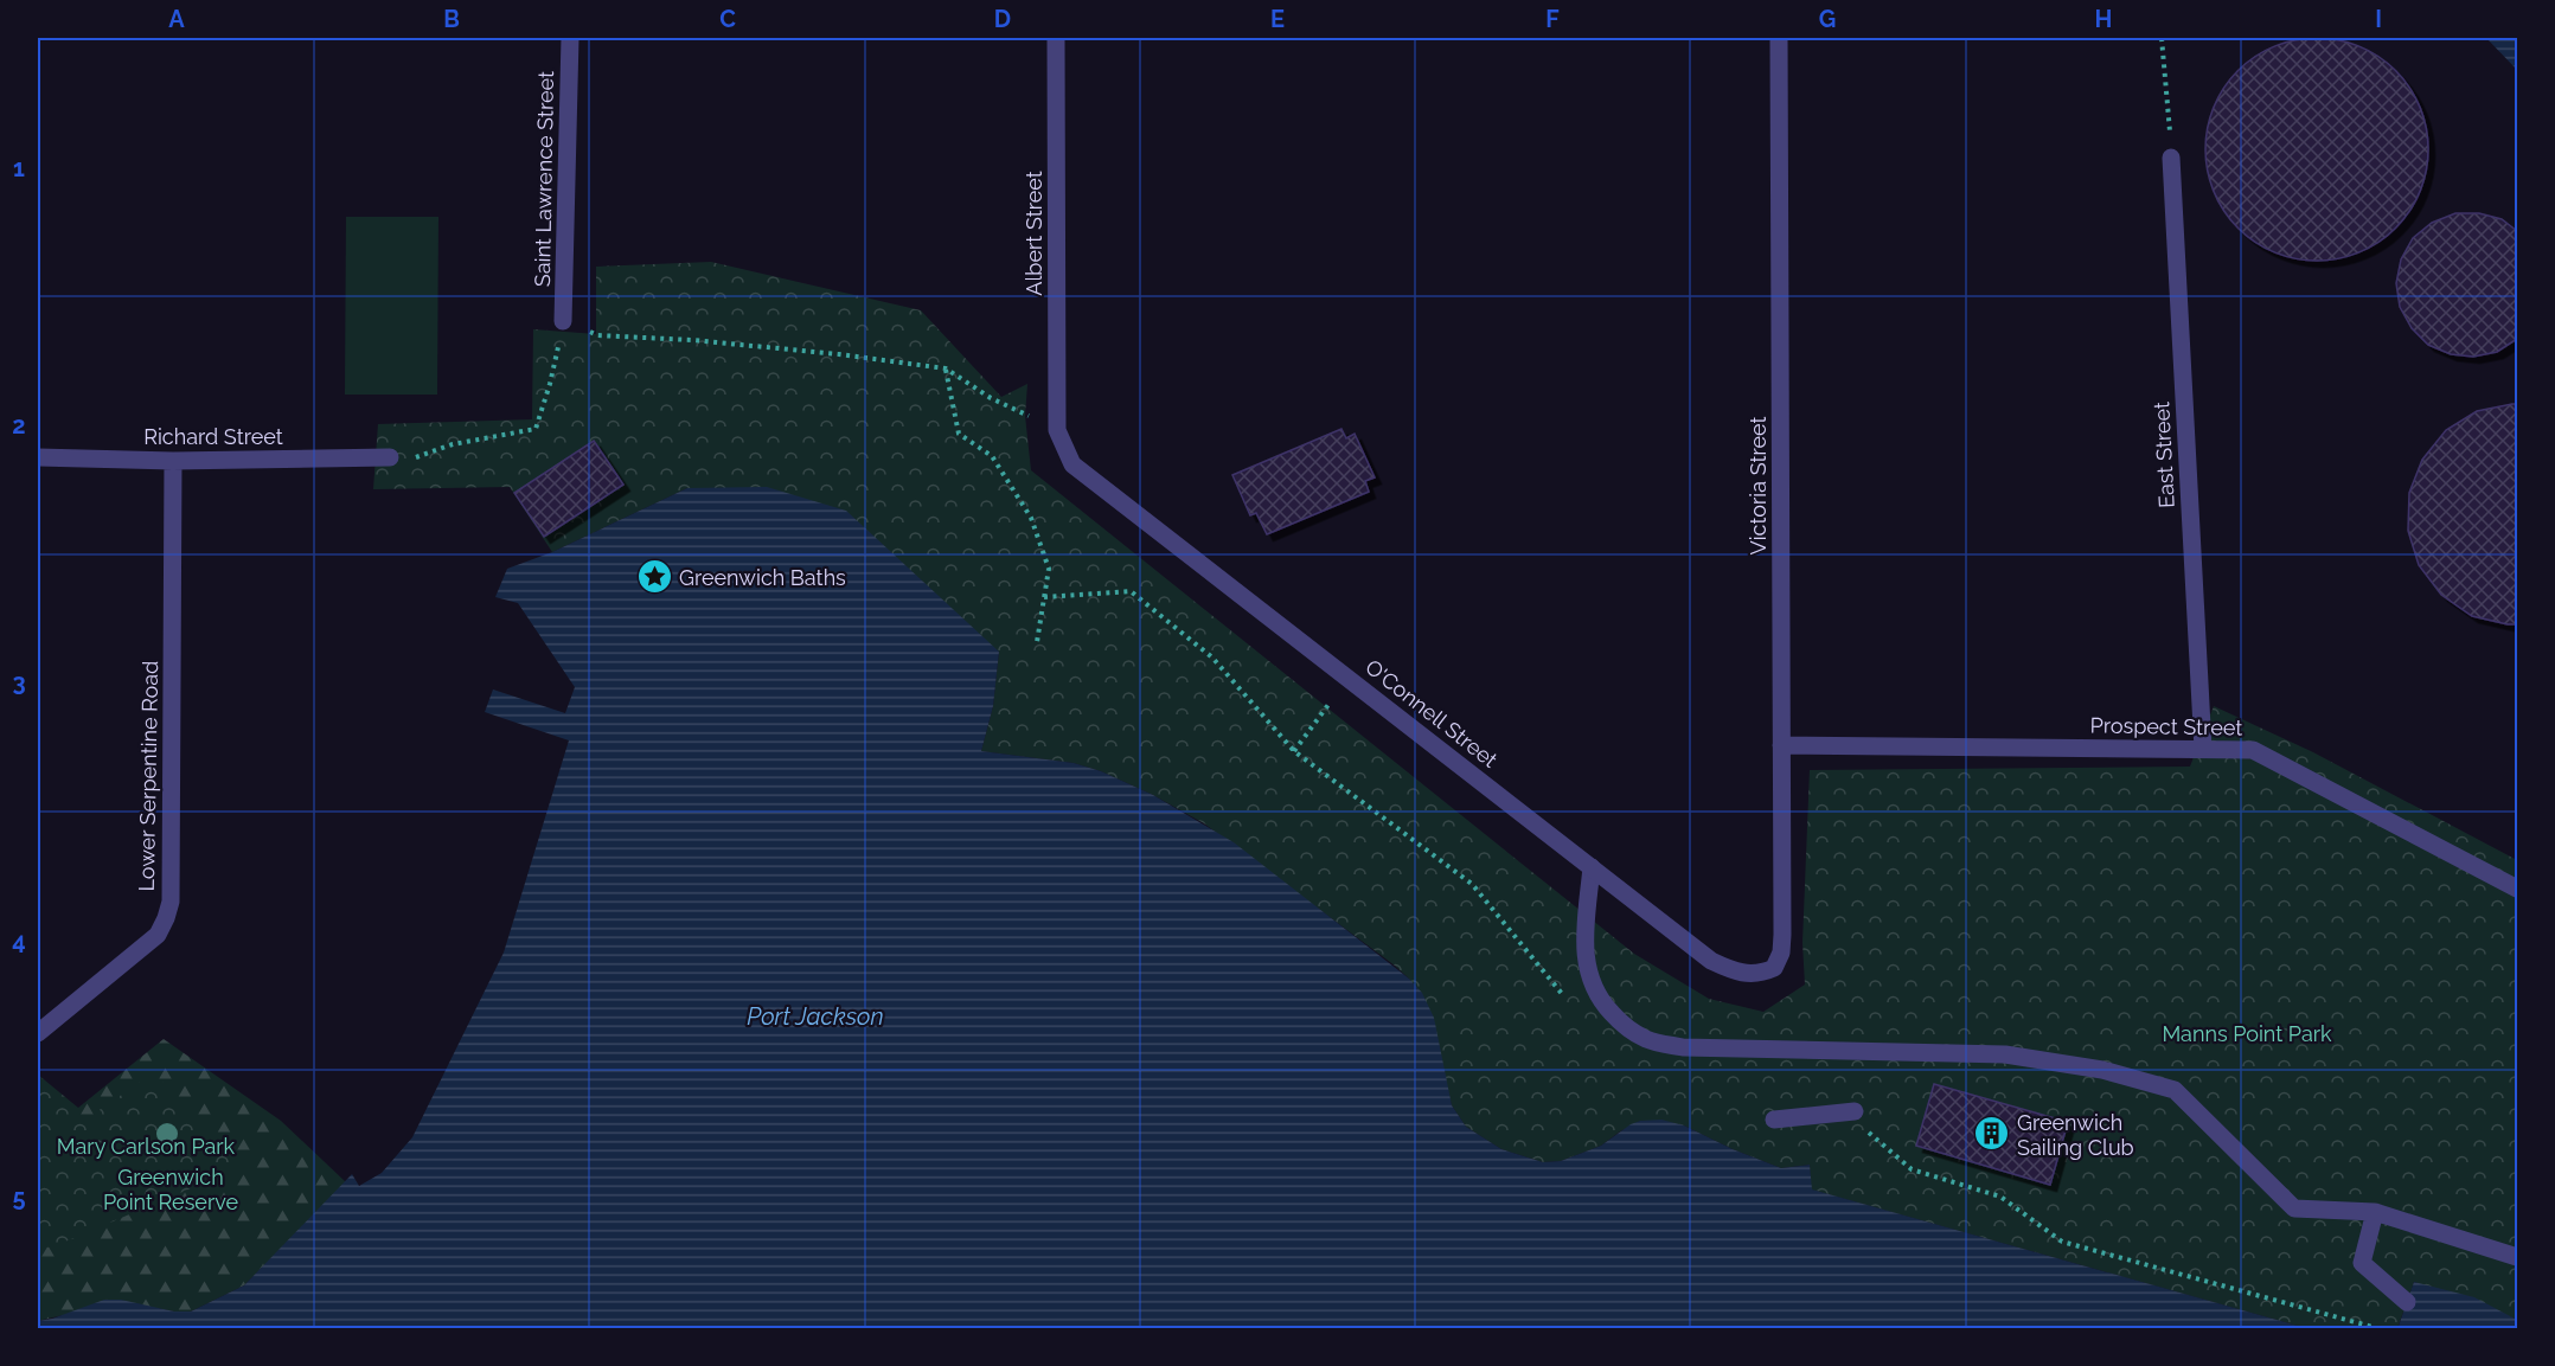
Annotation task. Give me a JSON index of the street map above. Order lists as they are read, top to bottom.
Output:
{
  "streets": {
    "street": [
      "Saint Lawrence Street",
      "Albert Street",
      "Richard Street",
      "East Street",
      "Victoria Street",
      "O'Connell Street",
      "Prospect Street",
      "Lower Serpentine Road"
    ]
  },
  "crossings": [
    ["Albert Street", "O'Connell Street"],
    ["Richard Street", "Lower Serpentine Road"],
    ["East Street", "Prospect Street"],
    ["Victoria Street", "O'Connell Street"],
    ["Victoria Street", "Prospect Street"]
  ],
  "water": ["Port Jackson"],
  "parks": ["Manns Point Park", "Mary Carlson Park", "Greenwich Point Reserve"],
  "places": {
    "place": ["Greenwich Baths"],
    "building": ["Greenwich Sailing Club"]
  },
  "grid": {
    "columns": [
      "A",
      "B",
      "C",
      "D",
      "E",
      "F",
      "G",
      "H",
      "I"
    ],
    "rows": [
      "1",
      "2",
      "3",
      "4",
      "5"
    ]
  }
}
